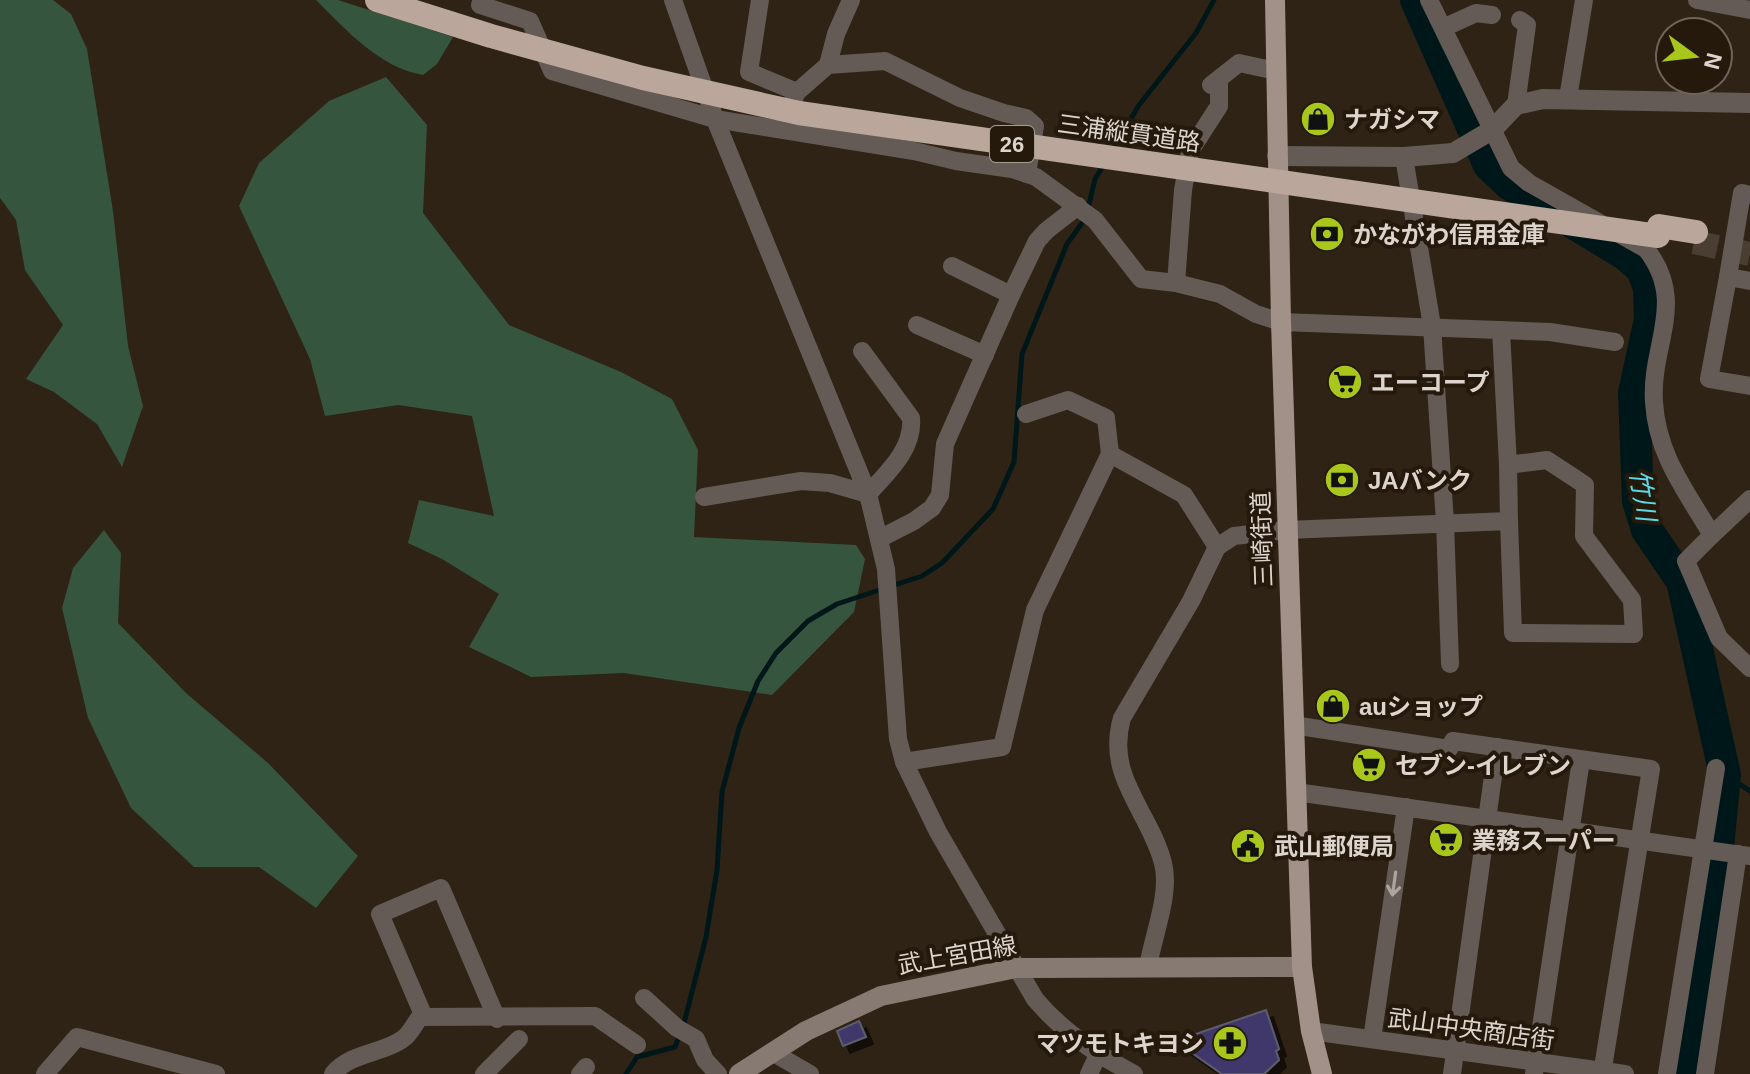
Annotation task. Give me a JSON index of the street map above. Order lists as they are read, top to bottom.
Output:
{
  "streets": {
    "highway": ["三浦縦貫道路", "26"],
    "main road": ["三崎街道", "武上宮田線"],
    "street": ["武山中央商店街"]
  },
  "crossings": [
    ["三崎街道", "武上宮田線"],
    ["三崎街道", "武山中央商店街"]
  ],
  "water": ["竹川"],
  "places": {
    "shop": ["ナガシマ", "auショップ"],
    "bank": ["かながわ信用金庫", "JAバンク"],
    "supermarket": ["エーコープ", "セブン-イレブン", "業務スーパー"],
    "public building": ["武山郵便局"],
    "pharmacy": ["マツモトキヨシ"]
  },
  "north": "right"
}
